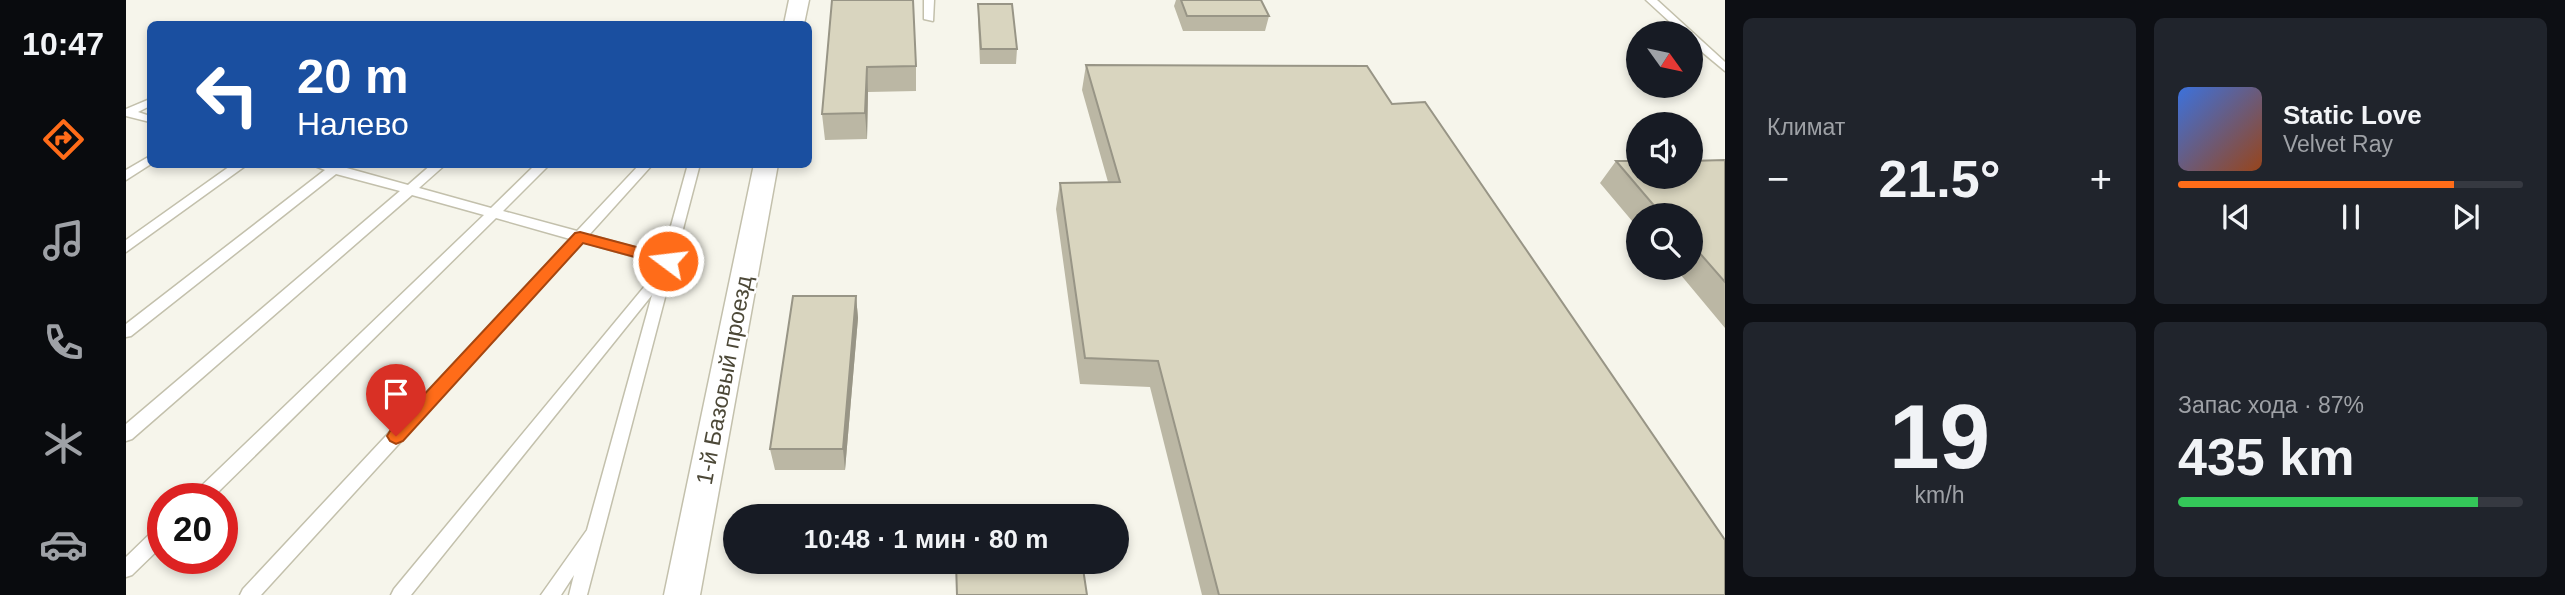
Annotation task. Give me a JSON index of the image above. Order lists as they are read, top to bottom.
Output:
{
  "streets": {
    "street": ["1-й Базовый проезд"]
  },
  "north": "bottom right",
  "page": {
    "tabs": "10:47",
    "tile": [
      "Климат",
      ["19", "km/h"],
      ["Запас хода · 87%", "435 km"]
    ],
    "turn": ["20 m", "Налево"],
    "song": ["Static Love", "Velvet Ray"],
    "heat": ["−", "21.5°", "+"],
    "limit": "20",
    "trip": "10:48 · 1 мин · 80 m"
  }
}
